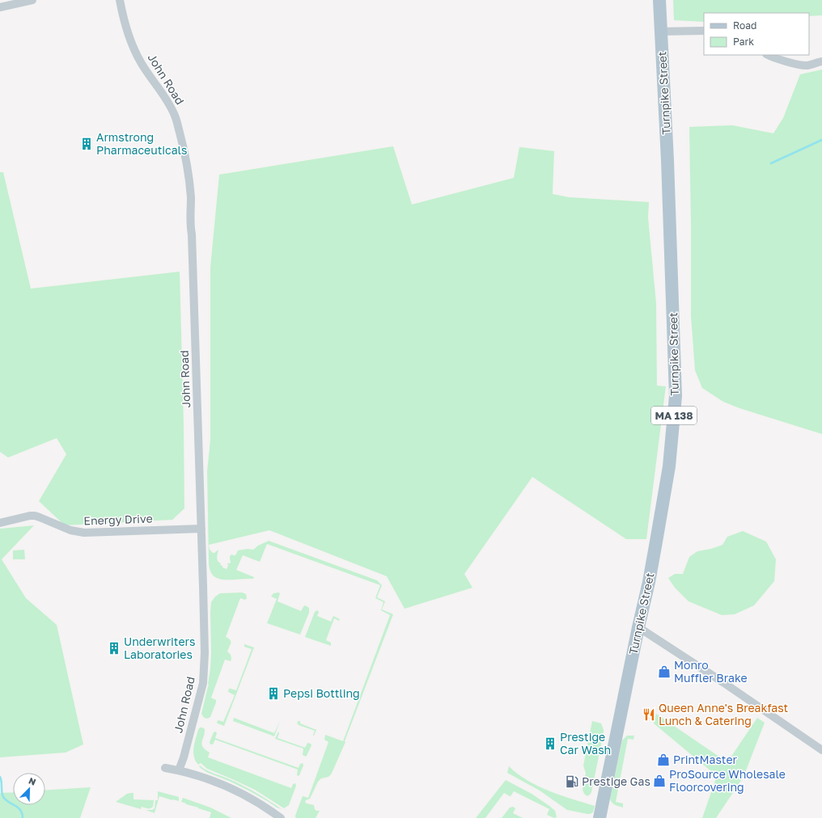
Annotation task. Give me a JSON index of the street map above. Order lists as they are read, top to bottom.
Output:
{
  "streets": {
    "main road": ["Turnpike Street", "MA 138"],
    "street": ["John Road", "Energy Drive"]
  },
  "crossings": [
    ["John Road", "Energy Drive"]
  ],
  "places": {
    "building": [
      "Armstrong Pharmaceuticals",
      "Underwriters Laboratories",
      "Pepsi Bottling",
      "Prestige Car Wash"
    ],
    "shop": ["Monro Muffler Brake", "PrintMaster", "ProSource Wholesale Floorcovering"],
    "restaurant": ["Queen Anne's Breakfast Lunch & Catering"],
    "fuel station": ["Prestige Gas"]
  },
  "legend": ["Road", "Park"],
  "north": "top right"
}
